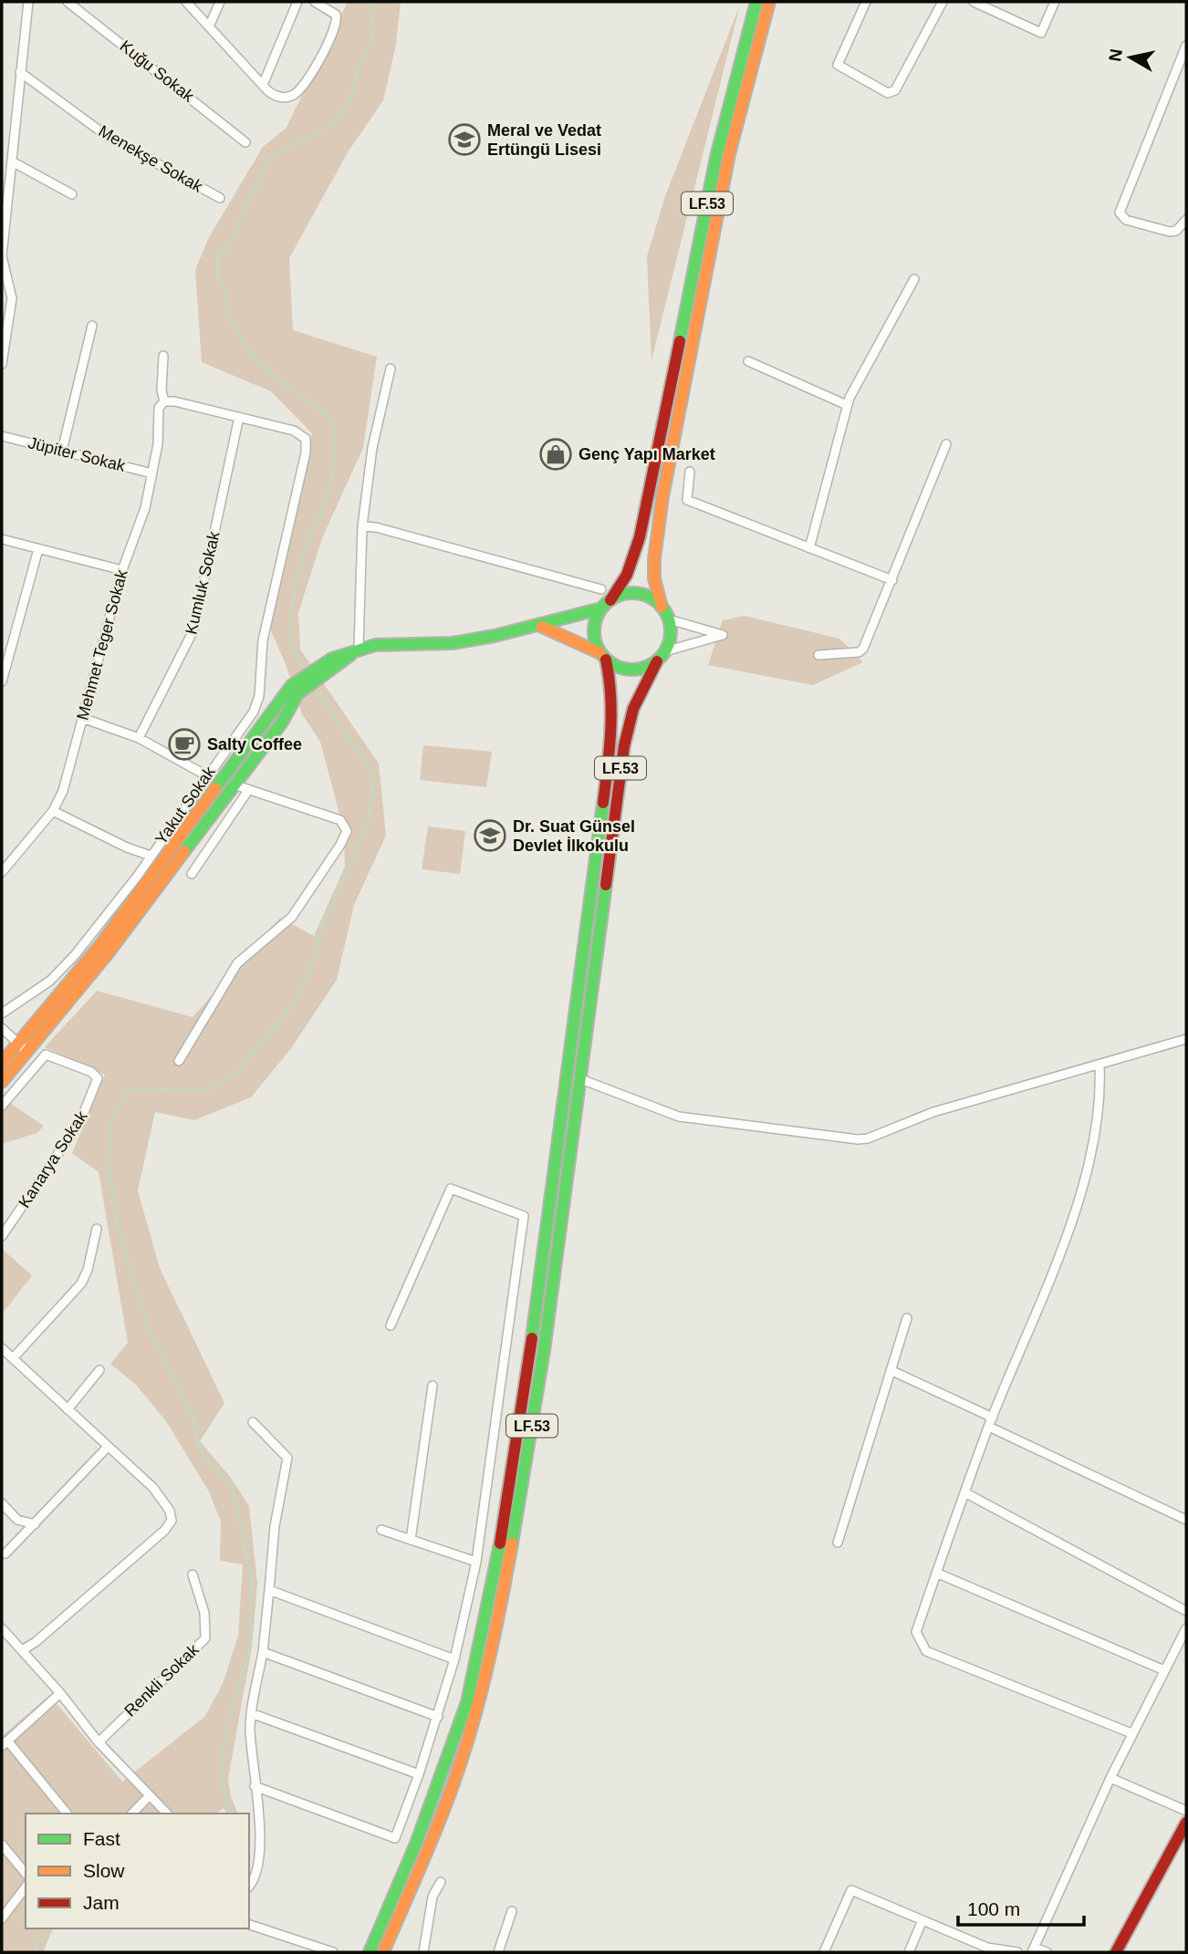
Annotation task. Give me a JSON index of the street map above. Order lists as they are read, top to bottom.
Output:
{
  "streets": {
    "main road": ["LF.53"],
    "street": [
      "Kuğu Sokak",
      "Menekşe Sokak",
      "Jüpiter Sokak",
      "Kumluk Sokak",
      "Mehmet Teger Sokak",
      "Yakut Sokak",
      "Kanarya Sokak",
      "Renkli Sokak"
    ]
  },
  "crossings": [
    ["Jüpiter Sokak", "Mehmet Teger Sokak"],
    ["Kumluk Sokak", "Yakut Sokak"]
  ],
  "places": {
    "school or university": ["Meral ve Vedat Ertüngü Lisesi", "Dr. Suat Günsel Devlet İlkokulu"],
    "shop": ["Genç Yapı Market"],
    "cafe": ["Salty Coffee"]
  },
  "legend": ["Fast", "Slow", "Jam"],
  "scale_bar": "100 m",
  "north": "left"
}
